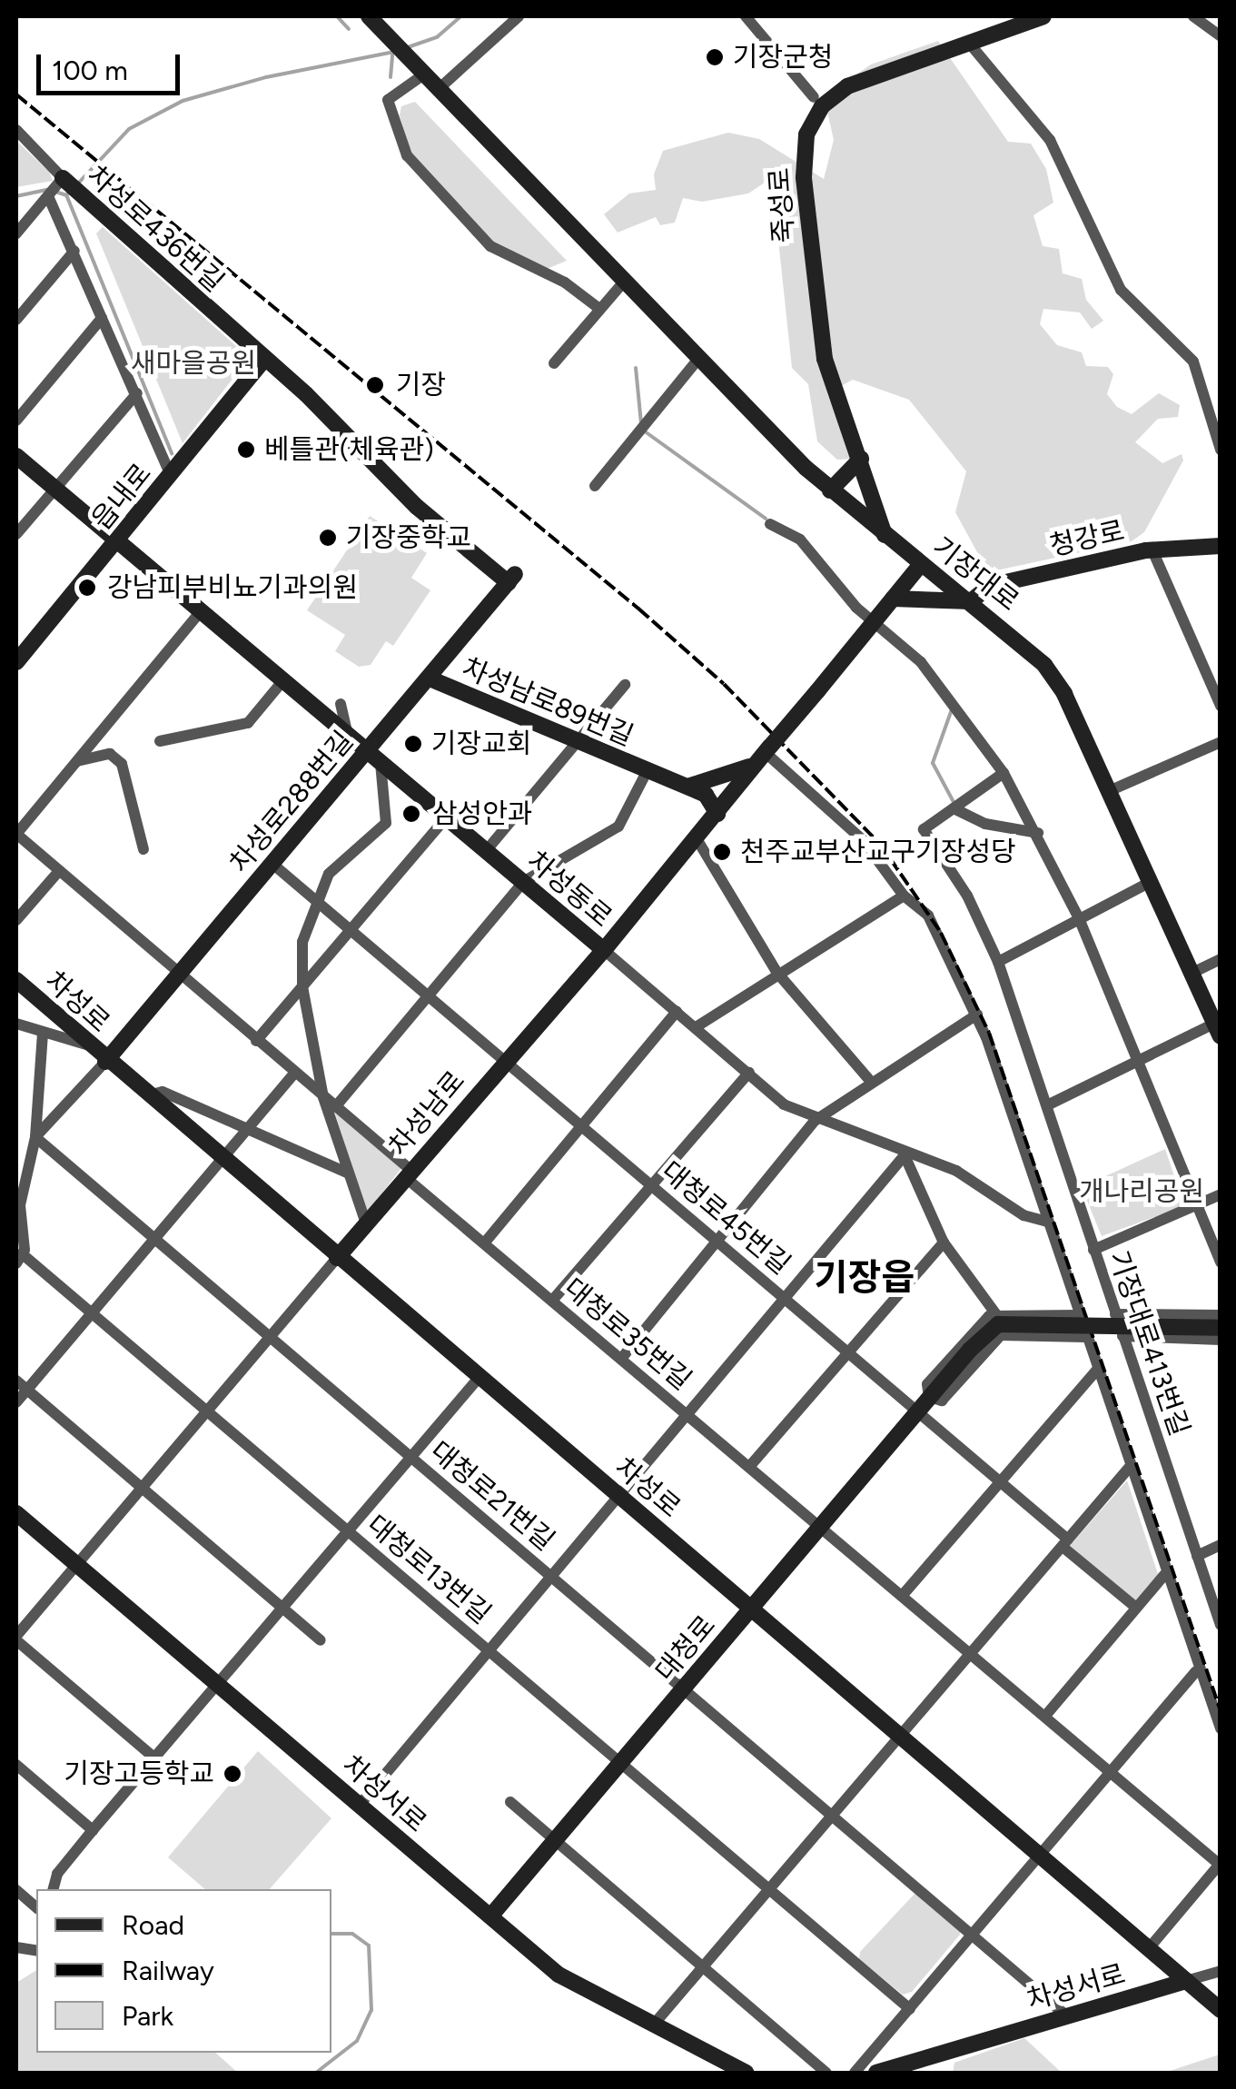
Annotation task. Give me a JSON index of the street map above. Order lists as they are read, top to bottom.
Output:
{
  "streets": {
    "street": [
      "죽성로",
      "차성로436번길",
      "읍내로",
      "청강로",
      "기장대로",
      "차성남로89번길",
      "차성로288번길",
      "차성동로",
      "차성로",
      "차성남로",
      "대청로45번길",
      "대청로35번길",
      "기장대로413번길",
      "대청로21번길",
      "대청로13번길",
      "대청로",
      "차성서로"
    ]
  },
  "crossings": [
    ["죽성로", "기장대로"],
    ["차성로436번길", "읍내로"],
    ["차성로436번길", "차성로288번길"],
    ["읍내로", "차성동로"],
    ["청강로", "기장대로"],
    ["기장대로", "차성남로"],
    ["기장대로", "기장대로413번길"],
    ["차성남로89번길", "차성로288번길"],
    ["차성남로89번길", "차성동로"],
    ["차성로288번길", "차성동로"],
    ["차성로288번길", "차성로"],
    ["차성로288번길", "대청로45번길"],
    ["차성로288번길", "대청로35번길"],
    ["차성동로", "차성남로"],
    ["차성로", "차성남로"],
    ["차성로", "대청로"],
    ["차성로", "차성서로"],
    ["차성남로", "대청로45번길"],
    ["차성남로", "대청로35번길"],
    ["차성남로", "대청로21번길"],
    ["차성남로", "대청로13번길"],
    ["차성남로", "차성서로"],
    ["대청로45번길", "대청로"],
    ["대청로35번길", "대청로"],
    ["대청로21번길", "대청로"],
    ["대청로21번길", "차성서로"],
    ["대청로13번길", "대청로"],
    ["대청로", "차성서로"]
  ],
  "districts": ["기장읍"],
  "parks": ["새마을공원", "개나리공원"],
  "places": [
    "기장군청",
    "기장",
    "베틀관(체육관)",
    "기장중학교",
    "강남피부비뇨기과의원",
    "기장교회",
    "삼성안과",
    "천주교부산교구기장성당",
    "기장고등학교"
  ],
  "legend": ["Road", "Railway", "Park"],
  "scale_bar": "100 m"
}
